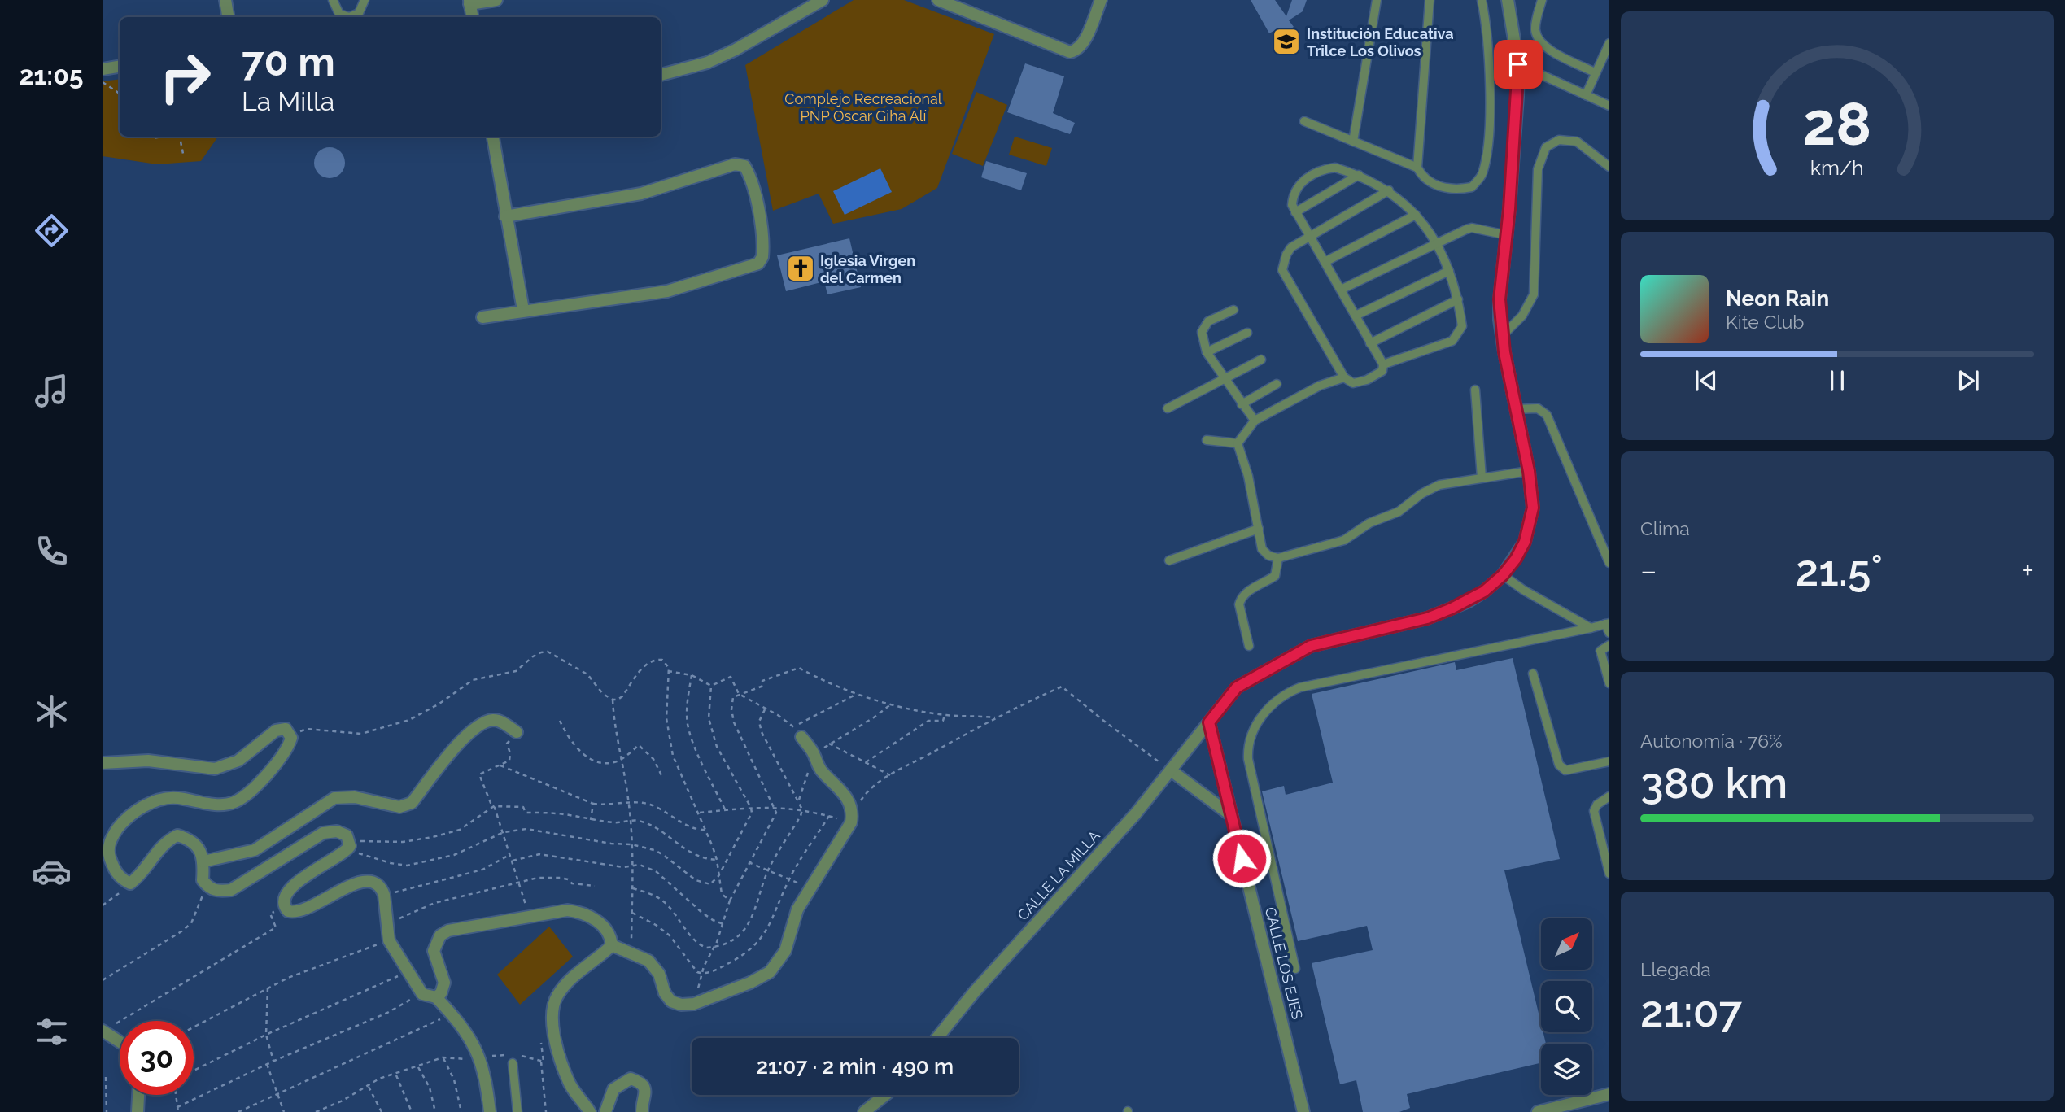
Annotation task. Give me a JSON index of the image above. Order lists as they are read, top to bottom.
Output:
{
  "streets": {
    "street": ["CALLE LA MILLA", "CALLE LOS EJES"]
  },
  "crossings": [
    ["CALLE LA MILLA", "CALLE LOS EJES"]
  ],
  "parks": ["Complejo Recreacional PNP Oscar Giha Alí"],
  "places": {
    "school or university": ["Institución Educativa Trilce Los Olivos"],
    "church": ["Iglesia Virgen del Carmen"]
  },
  "north": "top right",
  "page": {
    "tabs": "21:05",
    "turn": ["70 m", "La Milla"],
    "song": ["Neon Rain", "Kite Club"],
    "tile": [
      "Clima",
      ["Autonomía · 76%", "380 km"],
      ["Llegada", "21:07"]
    ],
    "heat": ["−", "21.5°", "+"],
    "limit": "30",
    "trip": "21:07 · 2 min · 490 m",
    "gauge": ["28", "km/h"]
  }
}
